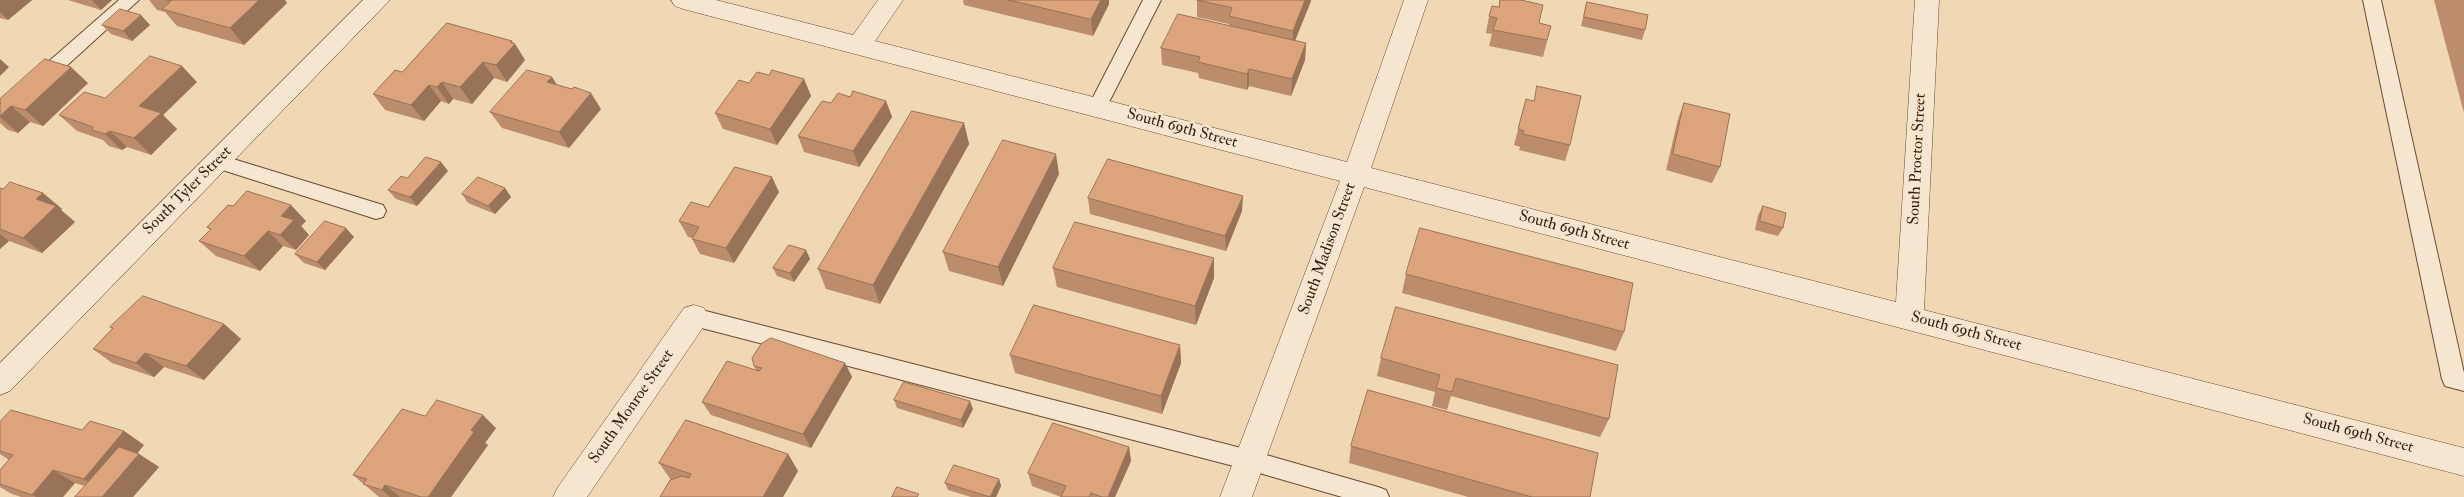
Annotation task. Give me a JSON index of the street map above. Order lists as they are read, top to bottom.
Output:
{
  "streets": {
    "street": [
      "South 69th Street",
      "South Proctor Street",
      "South Tyler Street",
      "South Madison Street",
      "South Monroe Street"
    ]
  },
  "crossings": [
    ["South 69th Street", "South Proctor Street"],
    ["South 69th Street", "South Madison Street"]
  ]
}
